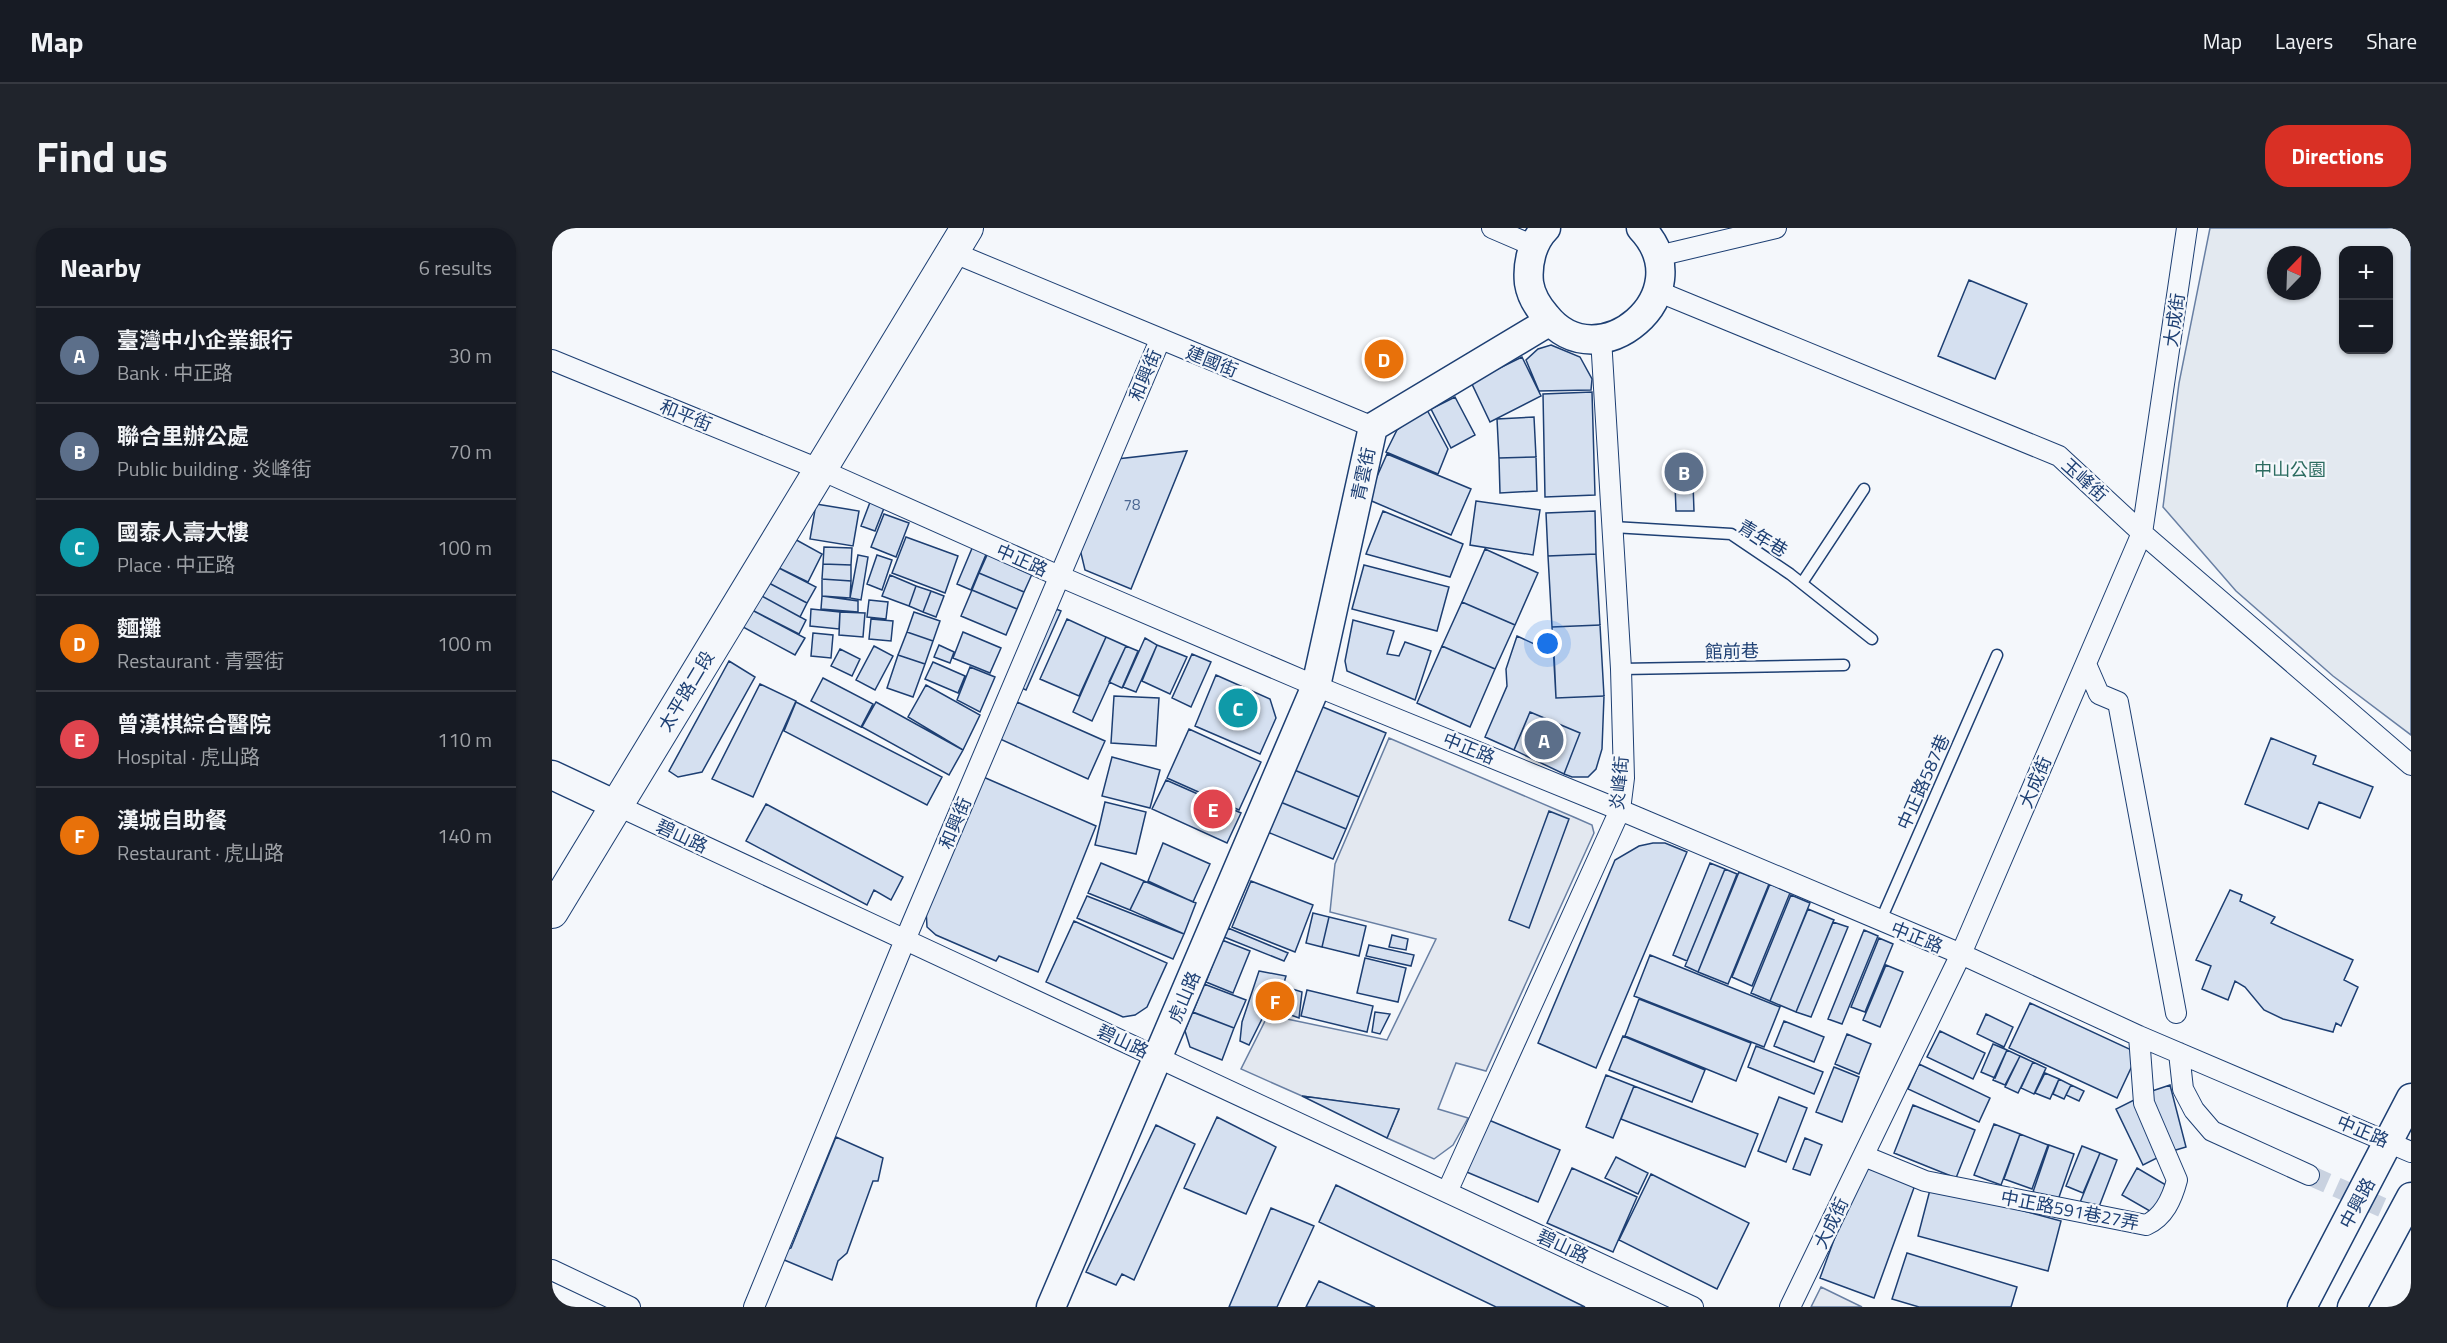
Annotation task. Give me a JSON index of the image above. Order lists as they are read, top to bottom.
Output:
{
  "streets": {
    "main road": ["太平路二段"],
    "street": [
      "大成街",
      "建國街",
      "和興街",
      "和平街",
      "青雲街",
      "玉峰街",
      "中正路",
      "炎峰街",
      "碧山路",
      "虎山路",
      "中興路",
      "中正路591巷27弄"
    ],
    "lane": ["青年巷", "館前巷", "中正路587巷"]
  },
  "crossings": [
    ["大成街", "玉峰街"],
    ["大成街", "中正路"],
    ["大成街", "中正路591巷27弄"],
    ["建國街", "和興街"],
    ["建國街", "青雲街"],
    ["和興街", "中正路"],
    ["和興街", "碧山路"],
    ["和平街", "中正路"],
    ["和平街", "太平路二段"],
    ["青雲街", "中正路"],
    ["青雲街", "虎山路"],
    ["青年巷", "炎峰街"],
    ["中正路", "太平路二段"],
    ["中正路", "中正路587巷"],
    ["中正路", "炎峰街"],
    ["中正路", "虎山路"],
    ["中正路", "中興路"],
    ["中正路", "中正路591巷27弄"],
    ["館前巷", "炎峰街"],
    ["太平路二段", "碧山路"],
    ["炎峰街", "碧山路"],
    ["碧山路", "虎山路"]
  ],
  "parks": ["中山公園"],
  "house_numbers": ["78"],
  "north": "top right",
  "page": {
    "header": "Map",
    "nav": ["Map", "Layers", "Share"],
    "title": "Find us",
    "buttons": "Directions",
    "heading": ["Nearby", "6 results"],
    "map_buttons": ["+", "−"],
    "list": [
      {
        "mark": "A",
        "name": "臺灣中小企業銀行",
        "note": "Bank · 中正路",
        "value": "30 m"
      },
      {
        "mark": "B",
        "name": "聯合里辦公處",
        "note": "Public building · 炎峰街",
        "value": "70 m"
      },
      {
        "mark": "C",
        "name": "國泰人壽大樓",
        "note": "Place · 中正路",
        "value": "100 m"
      },
      {
        "mark": "D",
        "name": "麵攤",
        "note": "Restaurant · 青雲街",
        "value": "100 m"
      },
      {
        "mark": "E",
        "name": "曾漢棋綜合醫院",
        "note": "Hospital · 虎山路",
        "value": "110 m"
      },
      {
        "mark": "F",
        "name": "漢城自助餐",
        "note": "Restaurant · 虎山路",
        "value": "140 m"
      }
    ],
    "pins": [
      "D",
      "B",
      "C",
      "A",
      "E",
      "F"
    ]
  }
}
